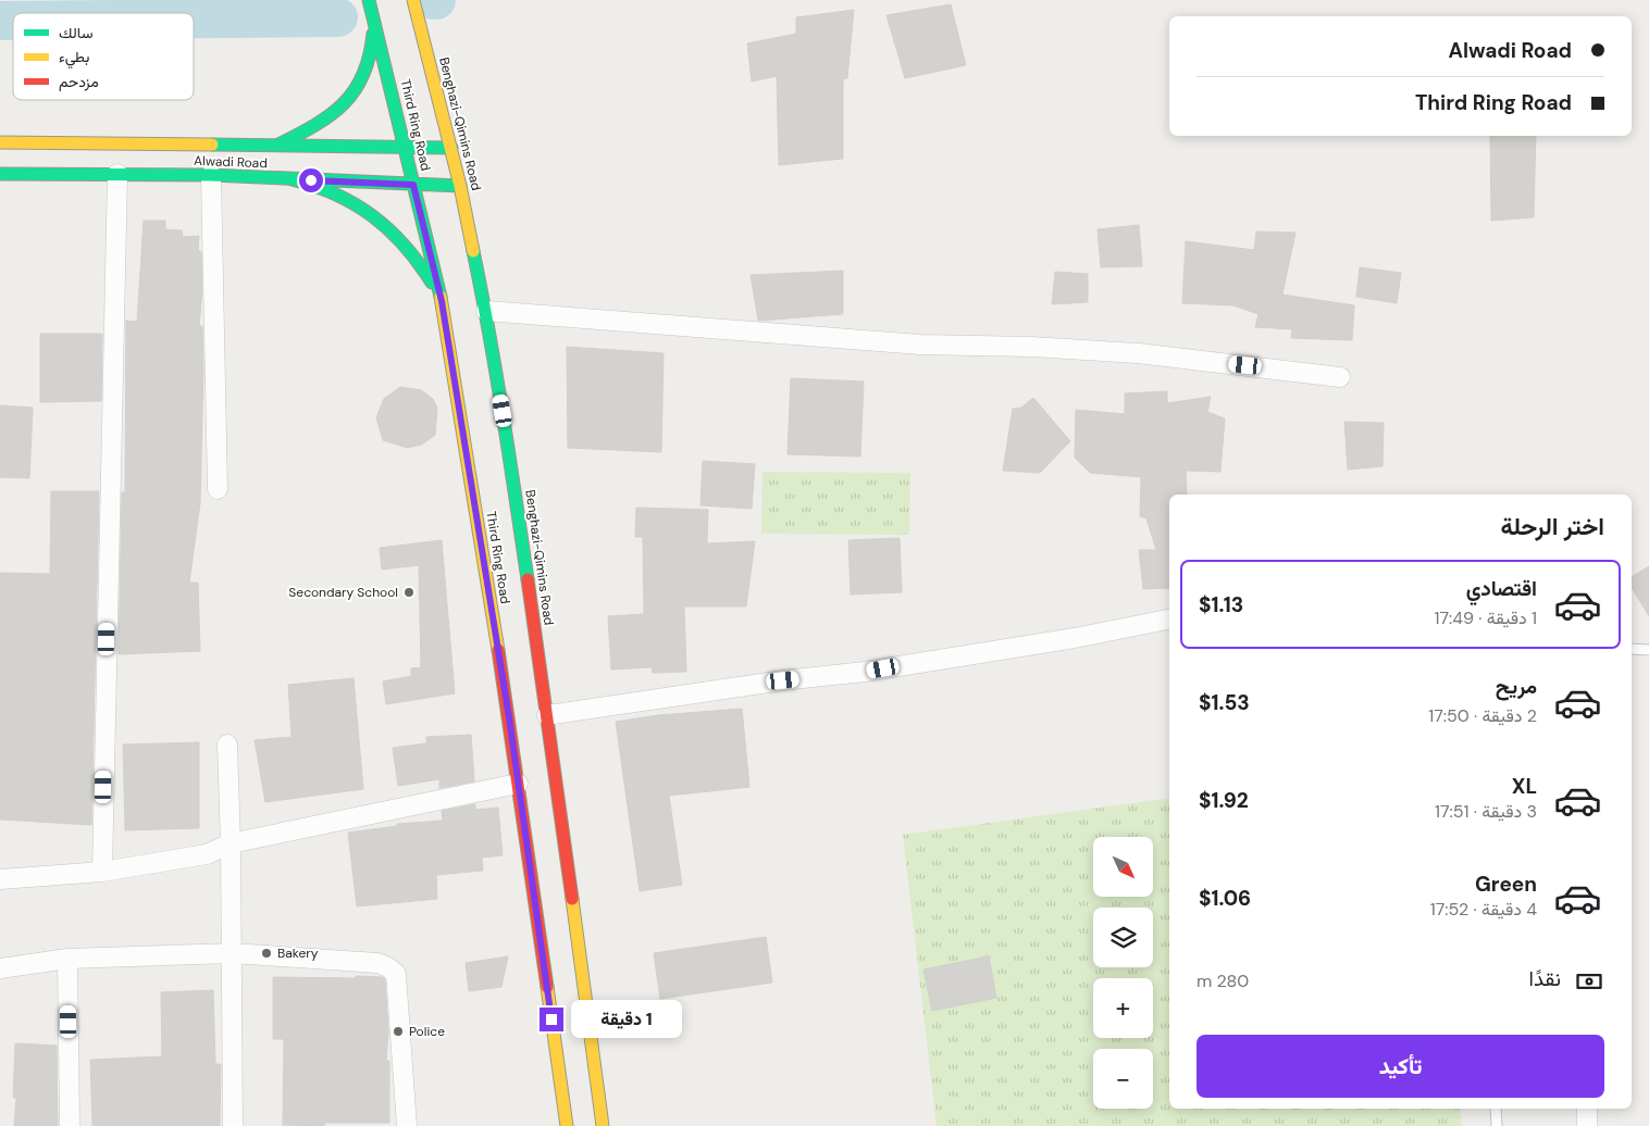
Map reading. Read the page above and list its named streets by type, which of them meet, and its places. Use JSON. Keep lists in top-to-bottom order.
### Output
{
  "streets": {
    "main road": ["Benghazi-Qimins Road", "Third Ring Road", "Alwadi Road"]
  },
  "crossings": [
    ["Benghazi-Qimins Road", "Alwadi Road"],
    ["Third Ring Road", "Alwadi Road"]
  ],
  "places": ["Secondary School", "Bakery", "Police"],
  "legend": ["سالك", "بطيء", "مزدحم"],
  "north": "bottom right",
  "page": {
    "banner": ["Alwadi Road", "Third Ring Road"],
    "heading": "اختر الرحلة",
    "list": [
      {
        "name": "اقتصادي",
        "note": "1 دقيقة · 17:49",
        "value": "$1.13"
      },
      {
        "name": "مريح",
        "note": "2 دقيقة · 17:50",
        "value": "$1.53"
      },
      {
        "name": "XL",
        "note": "3 دقيقة · 17:51",
        "value": "$1.92"
      },
      {
        "name": "Green",
        "note": "4 دقيقة · 17:52",
        "value": "$1.06"
      }
    ],
    "map_buttons": ["+", "−"],
    "pay": ["نقدًا", "280 m"],
    "bubble": "1 دقيقة",
    "buttons": "تأكيد"
  }
}
